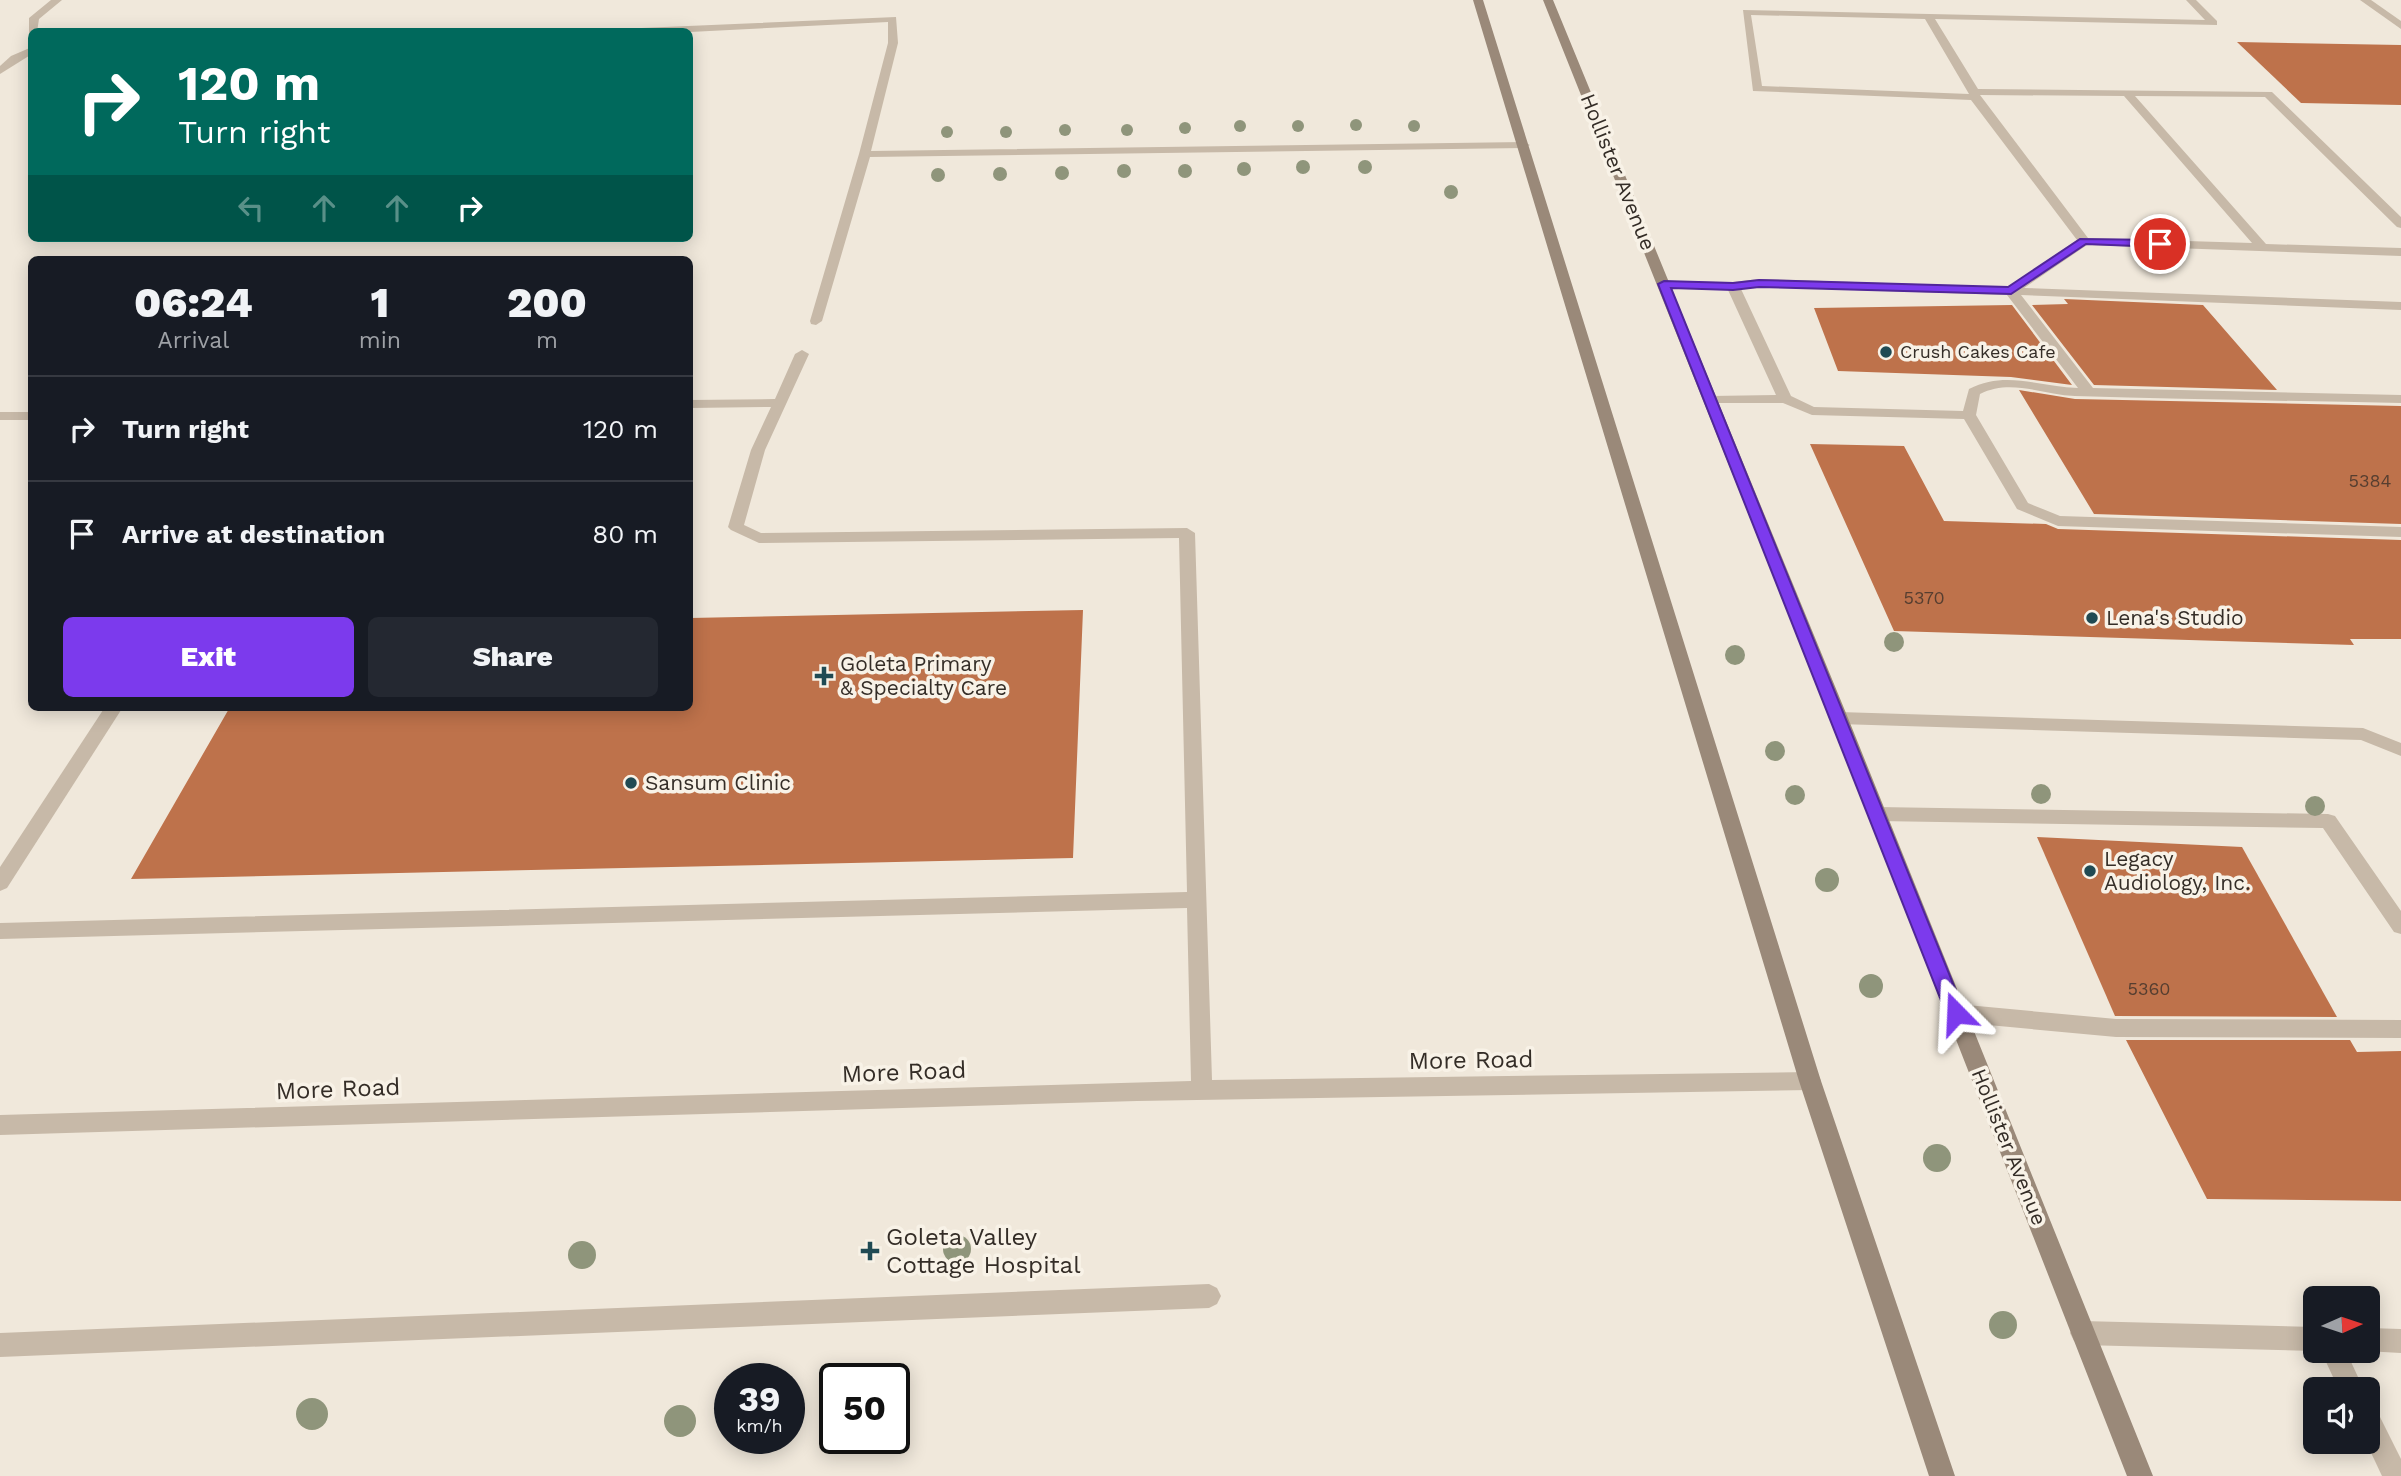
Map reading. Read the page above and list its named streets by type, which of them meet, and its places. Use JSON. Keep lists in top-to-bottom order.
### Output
{
  "streets": {
    "main road": ["Hollister Avenue"],
    "lane": ["More Road"]
  },
  "places": {
    "other": [
      "Crush Cakes Cafe",
      "Lena's Studio",
      "Sansum Clinic",
      "Legacy Audiology, Inc."
    ],
    "health": ["Goleta Primary & Specialty Care", "Goleta Valley Cottage Hospital"]
  },
  "house_numbers": ["5384", "5370", "5360"],
  "north": "right",
  "page": {
    "turn": ["120 m", "Turn right"],
    "eta": [
      "06:24",
      "Arrival",
      "1",
      "min",
      "200",
      "m"
    ],
    "list": [
      {
        "name": "Turn right",
        "value": "120 m"
      },
      {
        "name": "Arrive at destination",
        "value": "80 m"
      }
    ],
    "buttons": ["Exit", "Share"],
    "speed": "39 km/h",
    "limit": "50"
  }
}
